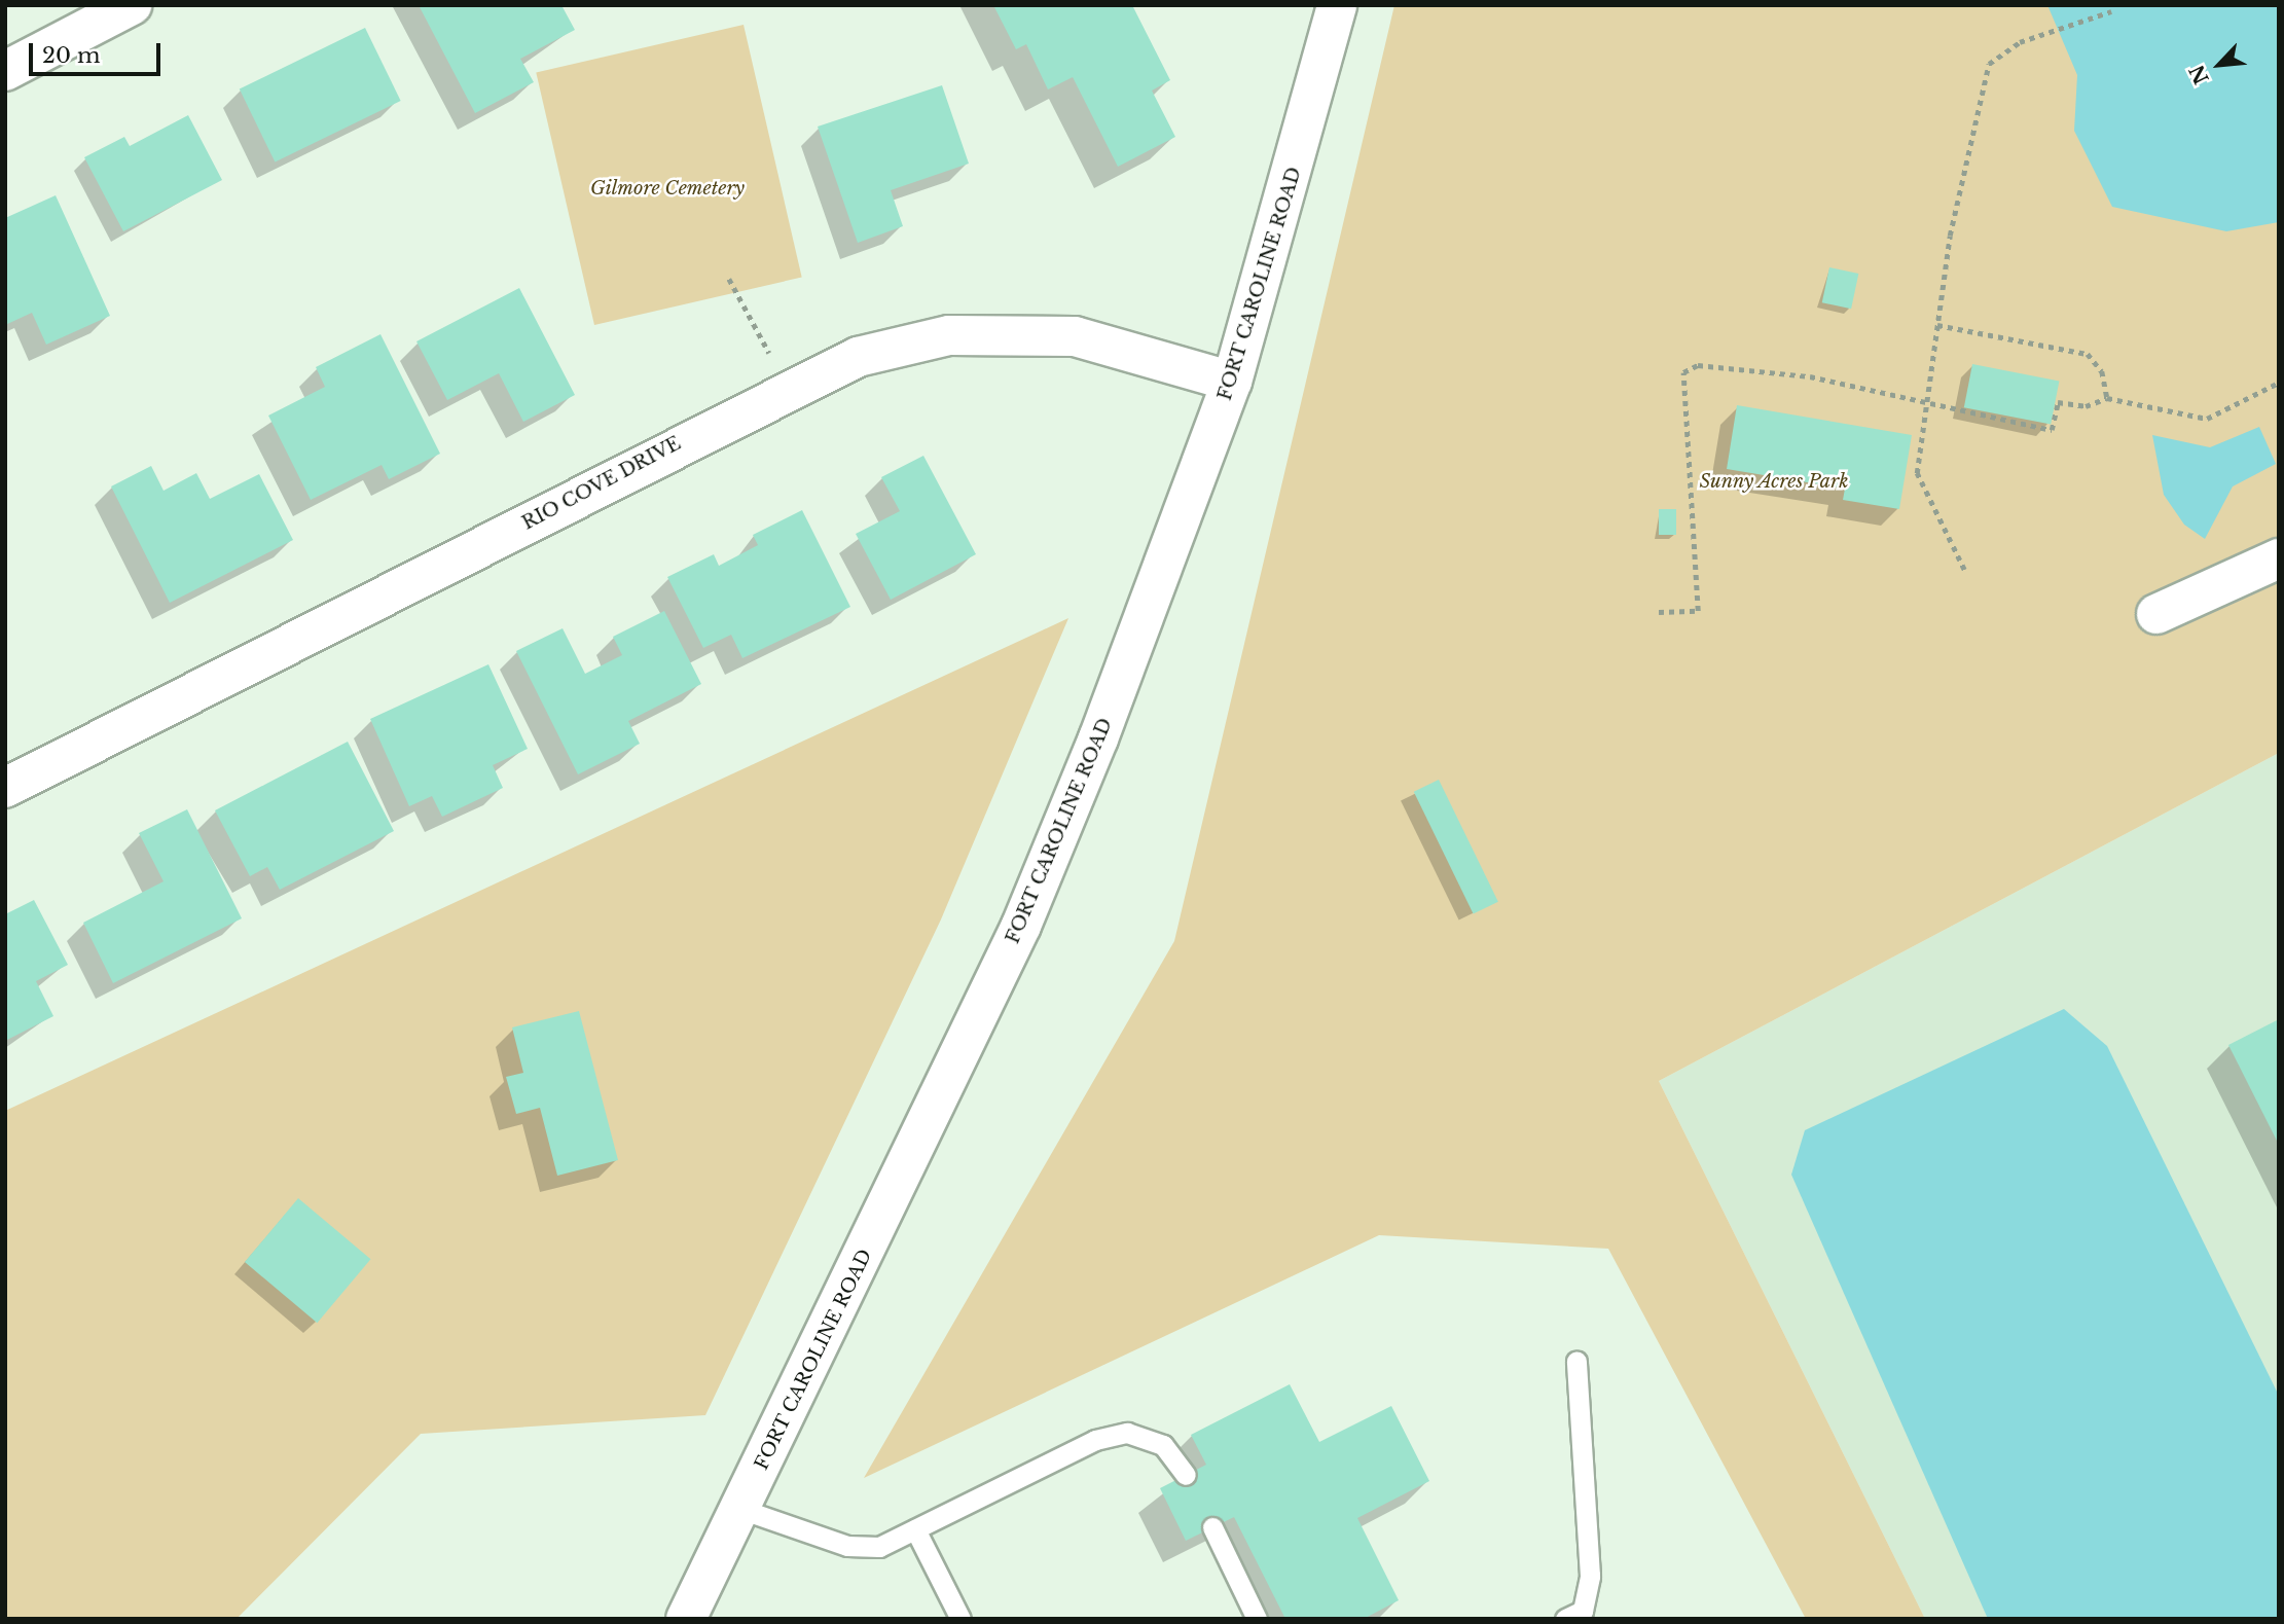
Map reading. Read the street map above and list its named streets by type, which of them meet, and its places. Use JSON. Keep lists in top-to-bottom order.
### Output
{
  "streets": {
    "street": ["FORT CAROLINE ROAD", "RIO COVE DRIVE"]
  },
  "crossings": [
    ["FORT CAROLINE ROAD", "RIO COVE DRIVE"]
  ],
  "parks": ["Gilmore Cemetery", "Sunny Acres Park"],
  "scale_bar": "20 m",
  "north": "bottom left"
}
